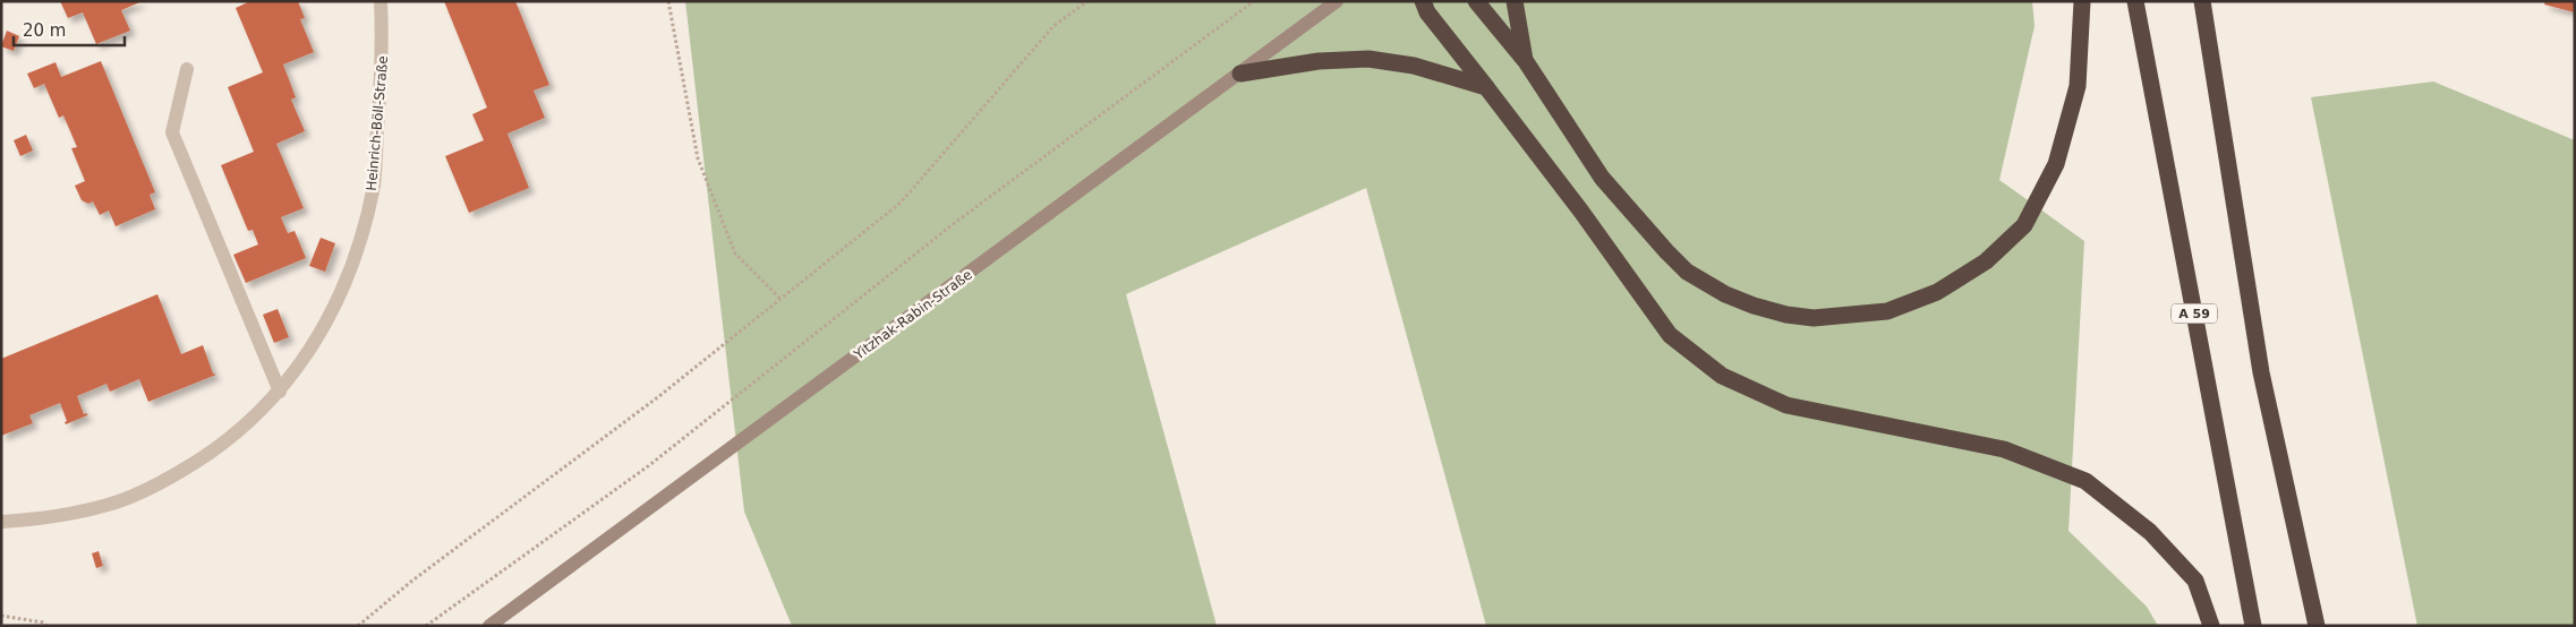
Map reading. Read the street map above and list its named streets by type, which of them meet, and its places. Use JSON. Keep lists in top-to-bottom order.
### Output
{
  "streets": {
    "highway": ["A 59"],
    "main road": ["Yitzhak-Rabin-Straße"],
    "street": ["Heinrich-Böll-Straße"]
  },
  "scale_bar": "20 m"
}
